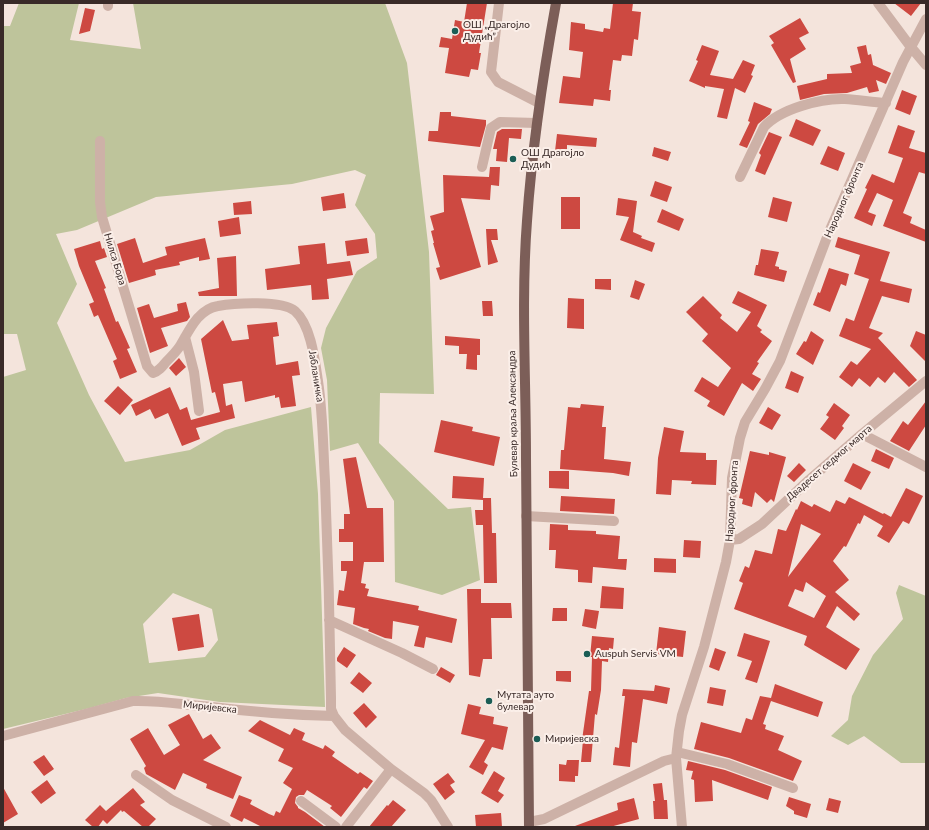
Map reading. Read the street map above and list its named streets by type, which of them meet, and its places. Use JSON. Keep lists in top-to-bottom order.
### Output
{
  "streets": {
    "main road": ["Булевар краља Александра"],
    "street": [
      "Народног фронта",
      "Нилса Бора",
      "Јабланичка",
      "Двадесет седмог марта",
      "Миријевска"
    ]
  },
  "crossings": [
    ["Народног фронта", "Двадесет седмог марта"],
    ["Нилса Бора", "Јабланичка"],
    ["Јабланичка", "Миријевска"]
  ],
  "places": [
    "ОШ „Драгојло Дудић”",
    "ОШ Драгојло Дудић",
    "Auspuh Servis VM",
    "Мутата ауто булевар",
    "Миријевска"
  ]
}
